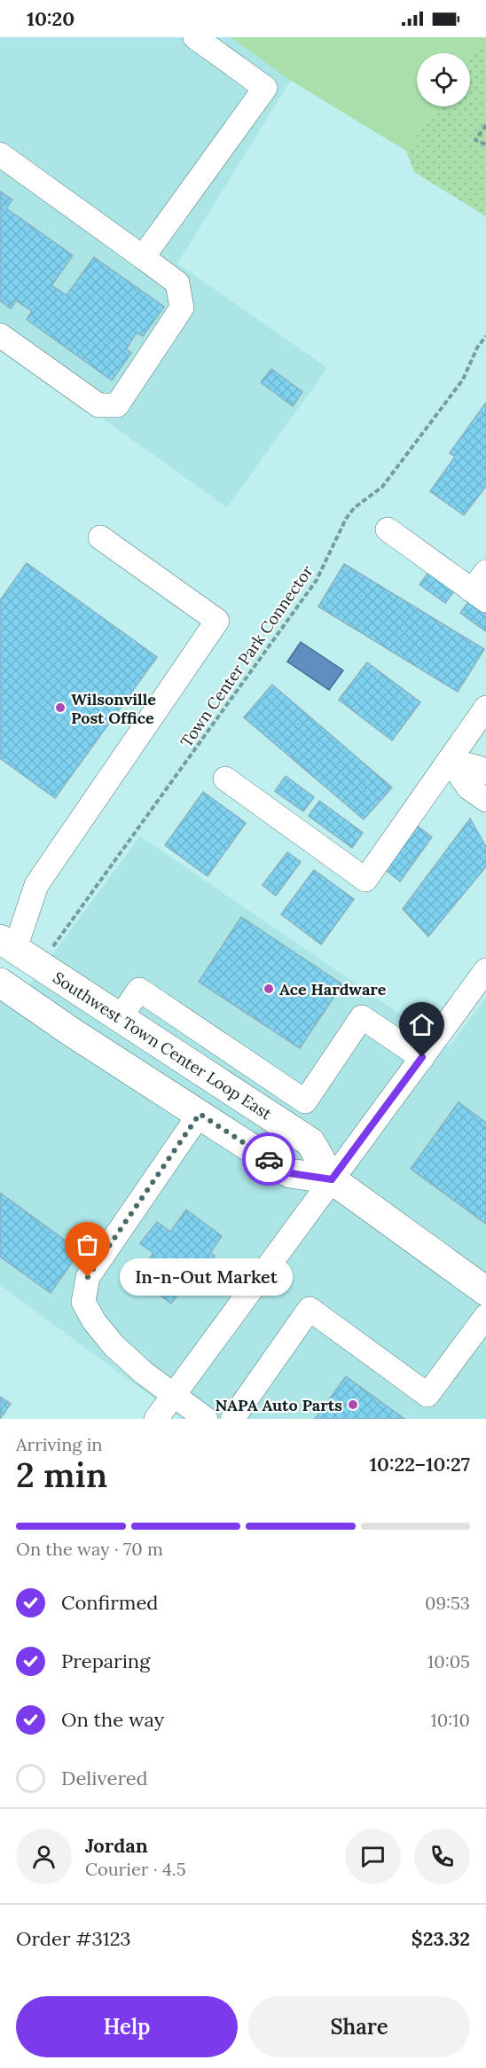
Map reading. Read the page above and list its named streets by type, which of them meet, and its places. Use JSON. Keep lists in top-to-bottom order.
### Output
{
  "streets": {
    "main road": ["Southwest Town Center Loop East"],
    "path": ["Town Center Park Connector"]
  },
  "crossings": [
    ["Town Center Park Connector", "Southwest Town Center Loop East"]
  ],
  "places": [
    "Wilsonville Post Office",
    "Ace Hardware",
    "In-n-Out Market",
    "NAPA Auto Parts"
  ],
  "page": {
    "status": "10:20",
    "bubble": "In-n-Out Market",
    "heading": ["2 min", "Arriving in", "10:22–10:27"],
    "panel": [
      "Jordan",
      "Courier · 4.5",
      "Order #3123",
      "$23.32"
    ],
    "bar": "On the way · 70 m",
    "list": [
      ["Confirmed", "09:53"],
      ["Preparing", "10:05"],
      ["On the way", "10:10"],
      "Delivered"
    ],
    "buttons": ["Help", "Share"]
  }
}
